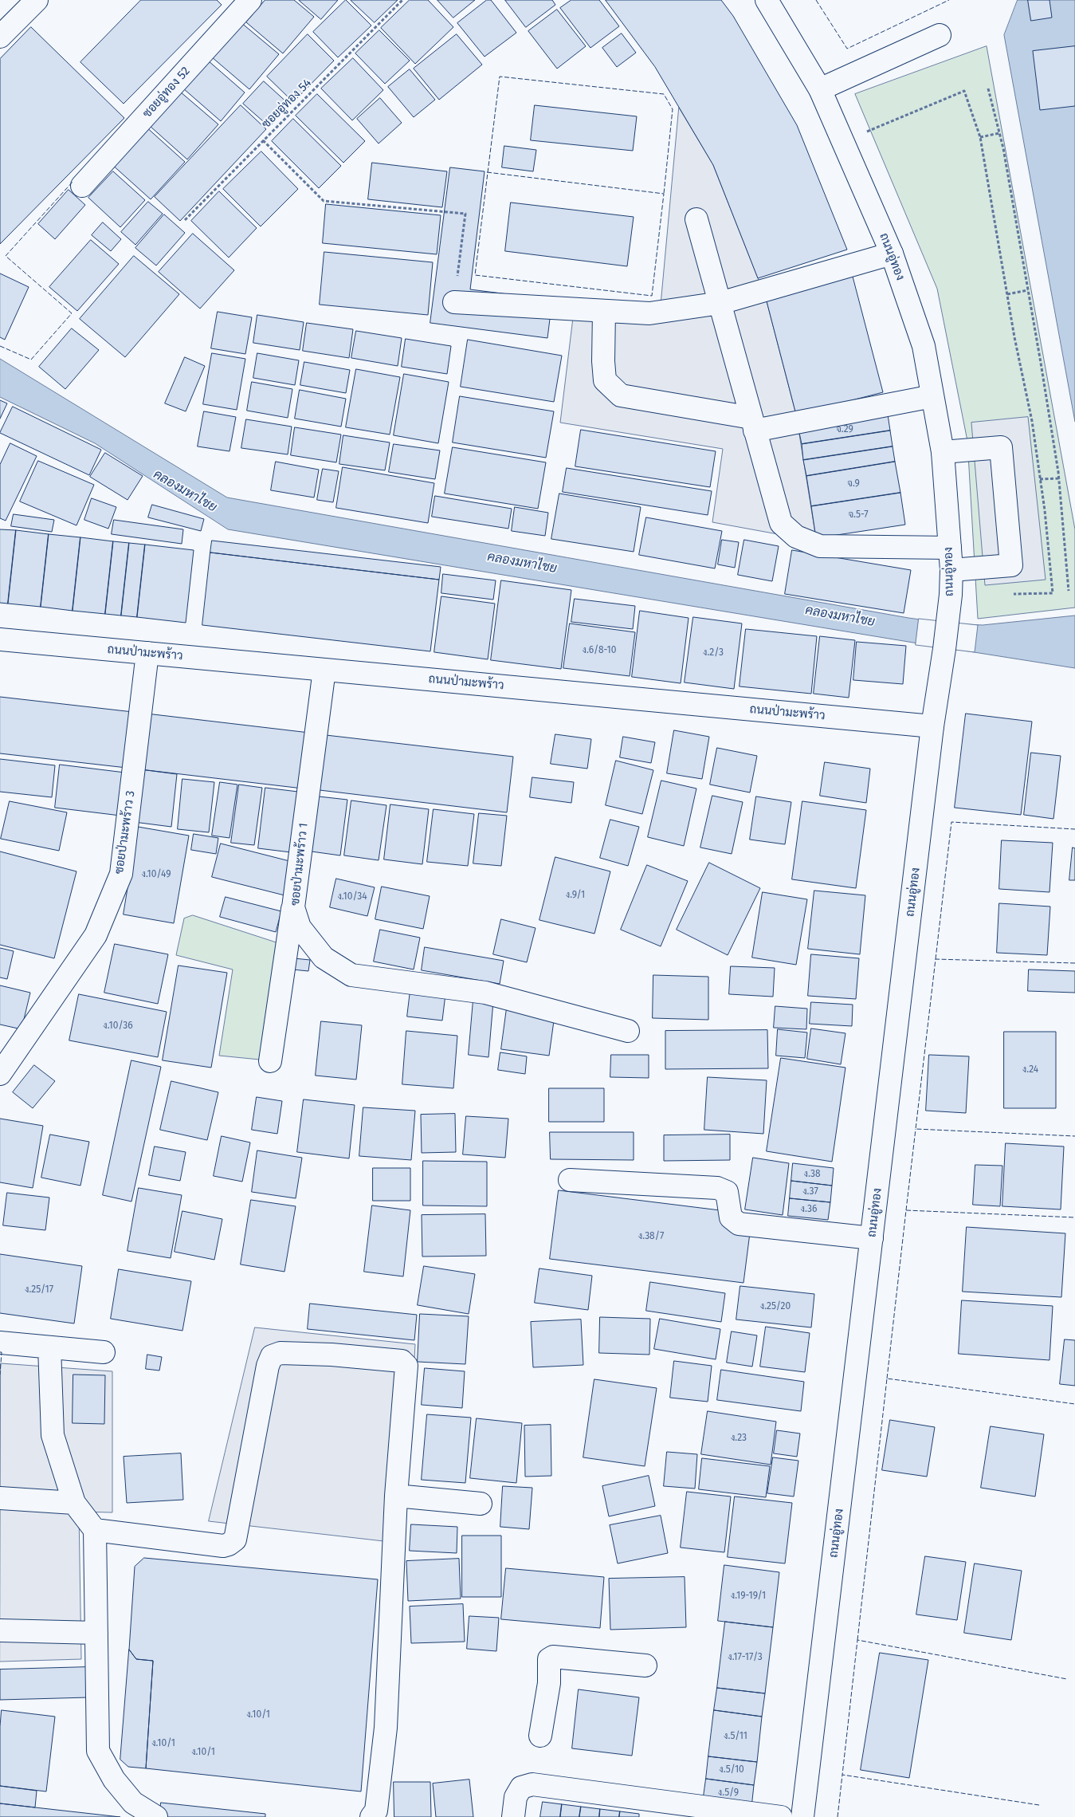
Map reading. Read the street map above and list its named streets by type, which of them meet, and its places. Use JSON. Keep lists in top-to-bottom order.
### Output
{
  "streets": {
    "street": [
      "ซอยอู่ทอง 52",
      "ถนนอู่ทอง",
      "ถนนป่ามะพร้าว",
      "ซอยป่ามะพร้าว 3",
      "ซอยป่ามะพร้าว 1"
    ],
    "path": ["ซอยอู่ทอง 54"]
  },
  "crossings": [
    ["ถนนอู่ทอง", "ถนนป่ามะพร้าว"],
    ["ถนนป่ามะพร้าว", "ซอยป่ามะพร้าว 3"],
    ["ถนนป่ามะพร้าว", "ซอยป่ามะพร้าว 1"]
  ],
  "water": ["คลองมหาไชย"],
  "house_numbers": [
    "จ.29",
    "จ.9",
    "จ.5-7",
    "ง.6/8-10",
    "ง.2/3",
    "ง.10/49",
    "ง.9/1",
    "ง.10/34",
    "ง.10/36",
    "ง.24",
    "ง.38",
    "ง.37",
    "ง.36",
    "ง.38/7",
    "ง.25/17",
    "ง.25/20",
    "ง.23",
    "ง.19-19/1",
    "ง.17-17/3",
    "ง.10/1",
    "ง.5/11",
    "ง.10/1",
    "ง.10/1",
    "ง.5/10",
    "ง.5/9"
  ]
}
